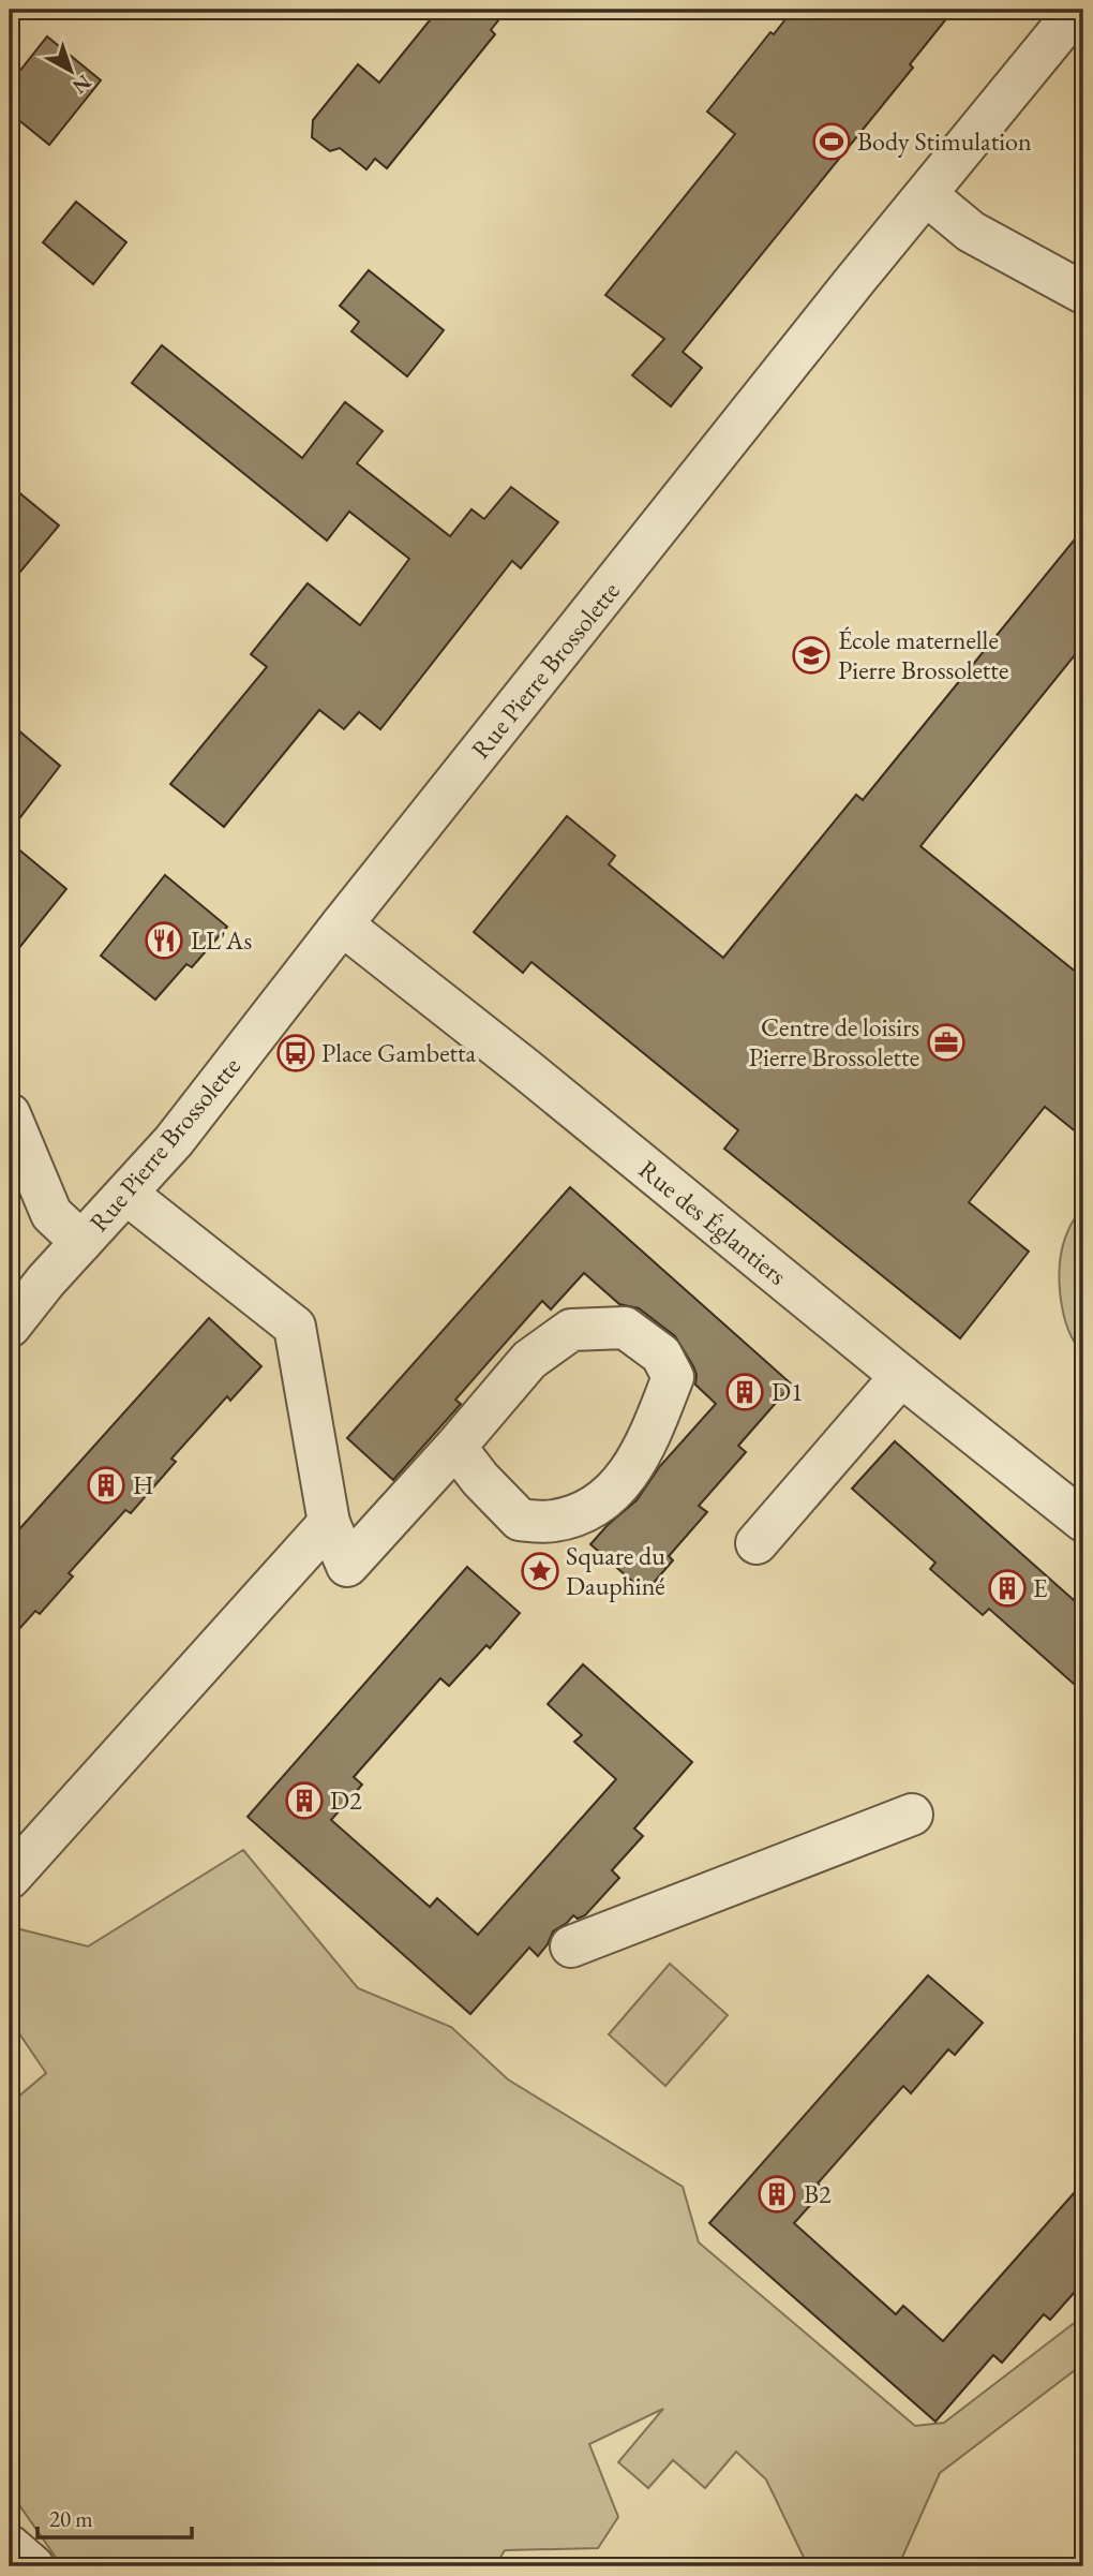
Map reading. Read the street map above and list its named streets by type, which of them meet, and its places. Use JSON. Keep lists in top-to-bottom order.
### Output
{
  "streets": {
    "street": ["Rue Pierre Brossolette", "Rue des Églantiers"]
  },
  "crossings": [
    ["Rue Pierre Brossolette", "Rue des Églantiers"]
  ],
  "places": {
    "sports": ["Body Stimulation"],
    "school or university": ["École maternelle Pierre Brossolette"],
    "restaurant": ["LL'As"],
    "office": ["Centre de loisirs Pierre Brossolette"],
    "bus stop": ["Place Gambetta"],
    "building": [
      "D1",
      "H",
      "E",
      "D2",
      "B2"
    ],
    "place": ["Square du Dauphiné"]
  },
  "scale_bar": "20 m",
  "north": "bottom right"
}
